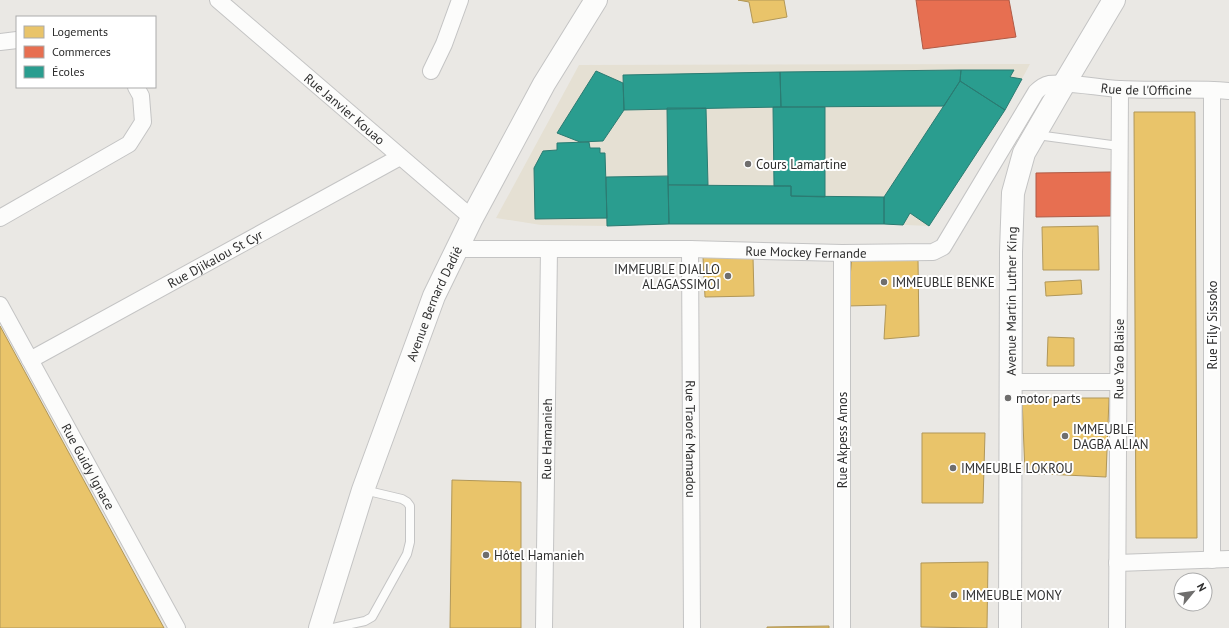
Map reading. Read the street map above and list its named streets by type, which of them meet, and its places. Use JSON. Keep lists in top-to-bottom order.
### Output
{
  "streets": {
    "street": [
      "Rue de l'Officine",
      "Rue Janvier Kouao",
      "Rue Mockey Fernande",
      "Rue Djikalou St Cyr",
      "Avenue Martin Luther King",
      "Avenue Bernard Dadié",
      "Rue Fily Sissoko",
      "Rue Yao Blaise",
      "Rue Hamanieh",
      "Rue Traoré Mamadou",
      "Rue Akpess Amos",
      "Rue Guidy Ignace"
    ]
  },
  "crossings": [
    ["Rue de l'Officine", "Rue Mockey Fernande"],
    ["Rue de l'Officine", "Avenue Martin Luther King"],
    ["Rue de l'Officine", "Rue Fily Sissoko"],
    ["Rue de l'Officine", "Rue Yao Blaise"],
    ["Rue Janvier Kouao", "Rue Djikalou St Cyr"],
    ["Rue Janvier Kouao", "Avenue Bernard Dadié"],
    ["Rue Mockey Fernande", "Avenue Martin Luther King"],
    ["Rue Mockey Fernande", "Avenue Bernard Dadié"],
    ["Rue Mockey Fernande", "Rue Hamanieh"],
    ["Rue Mockey Fernande", "Rue Traoré Mamadou"],
    ["Rue Mockey Fernande", "Rue Akpess Amos"],
    ["Rue Djikalou St Cyr", "Rue Guidy Ignace"]
  ],
  "places": [
    "Cours Lamartine",
    "IMMEUBLE DIALLO ALAGASSIMOI",
    "IMMEUBLE BENKE",
    "motor parts",
    "IMMEUBLE DAGBA ALIAN",
    "IMMEUBLE LOKROU",
    "Hôtel Hamanieh",
    "IMMEUBLE MONY"
  ],
  "legend": ["Logements", "Commerces", "Écoles"],
  "north": "top right"
}
